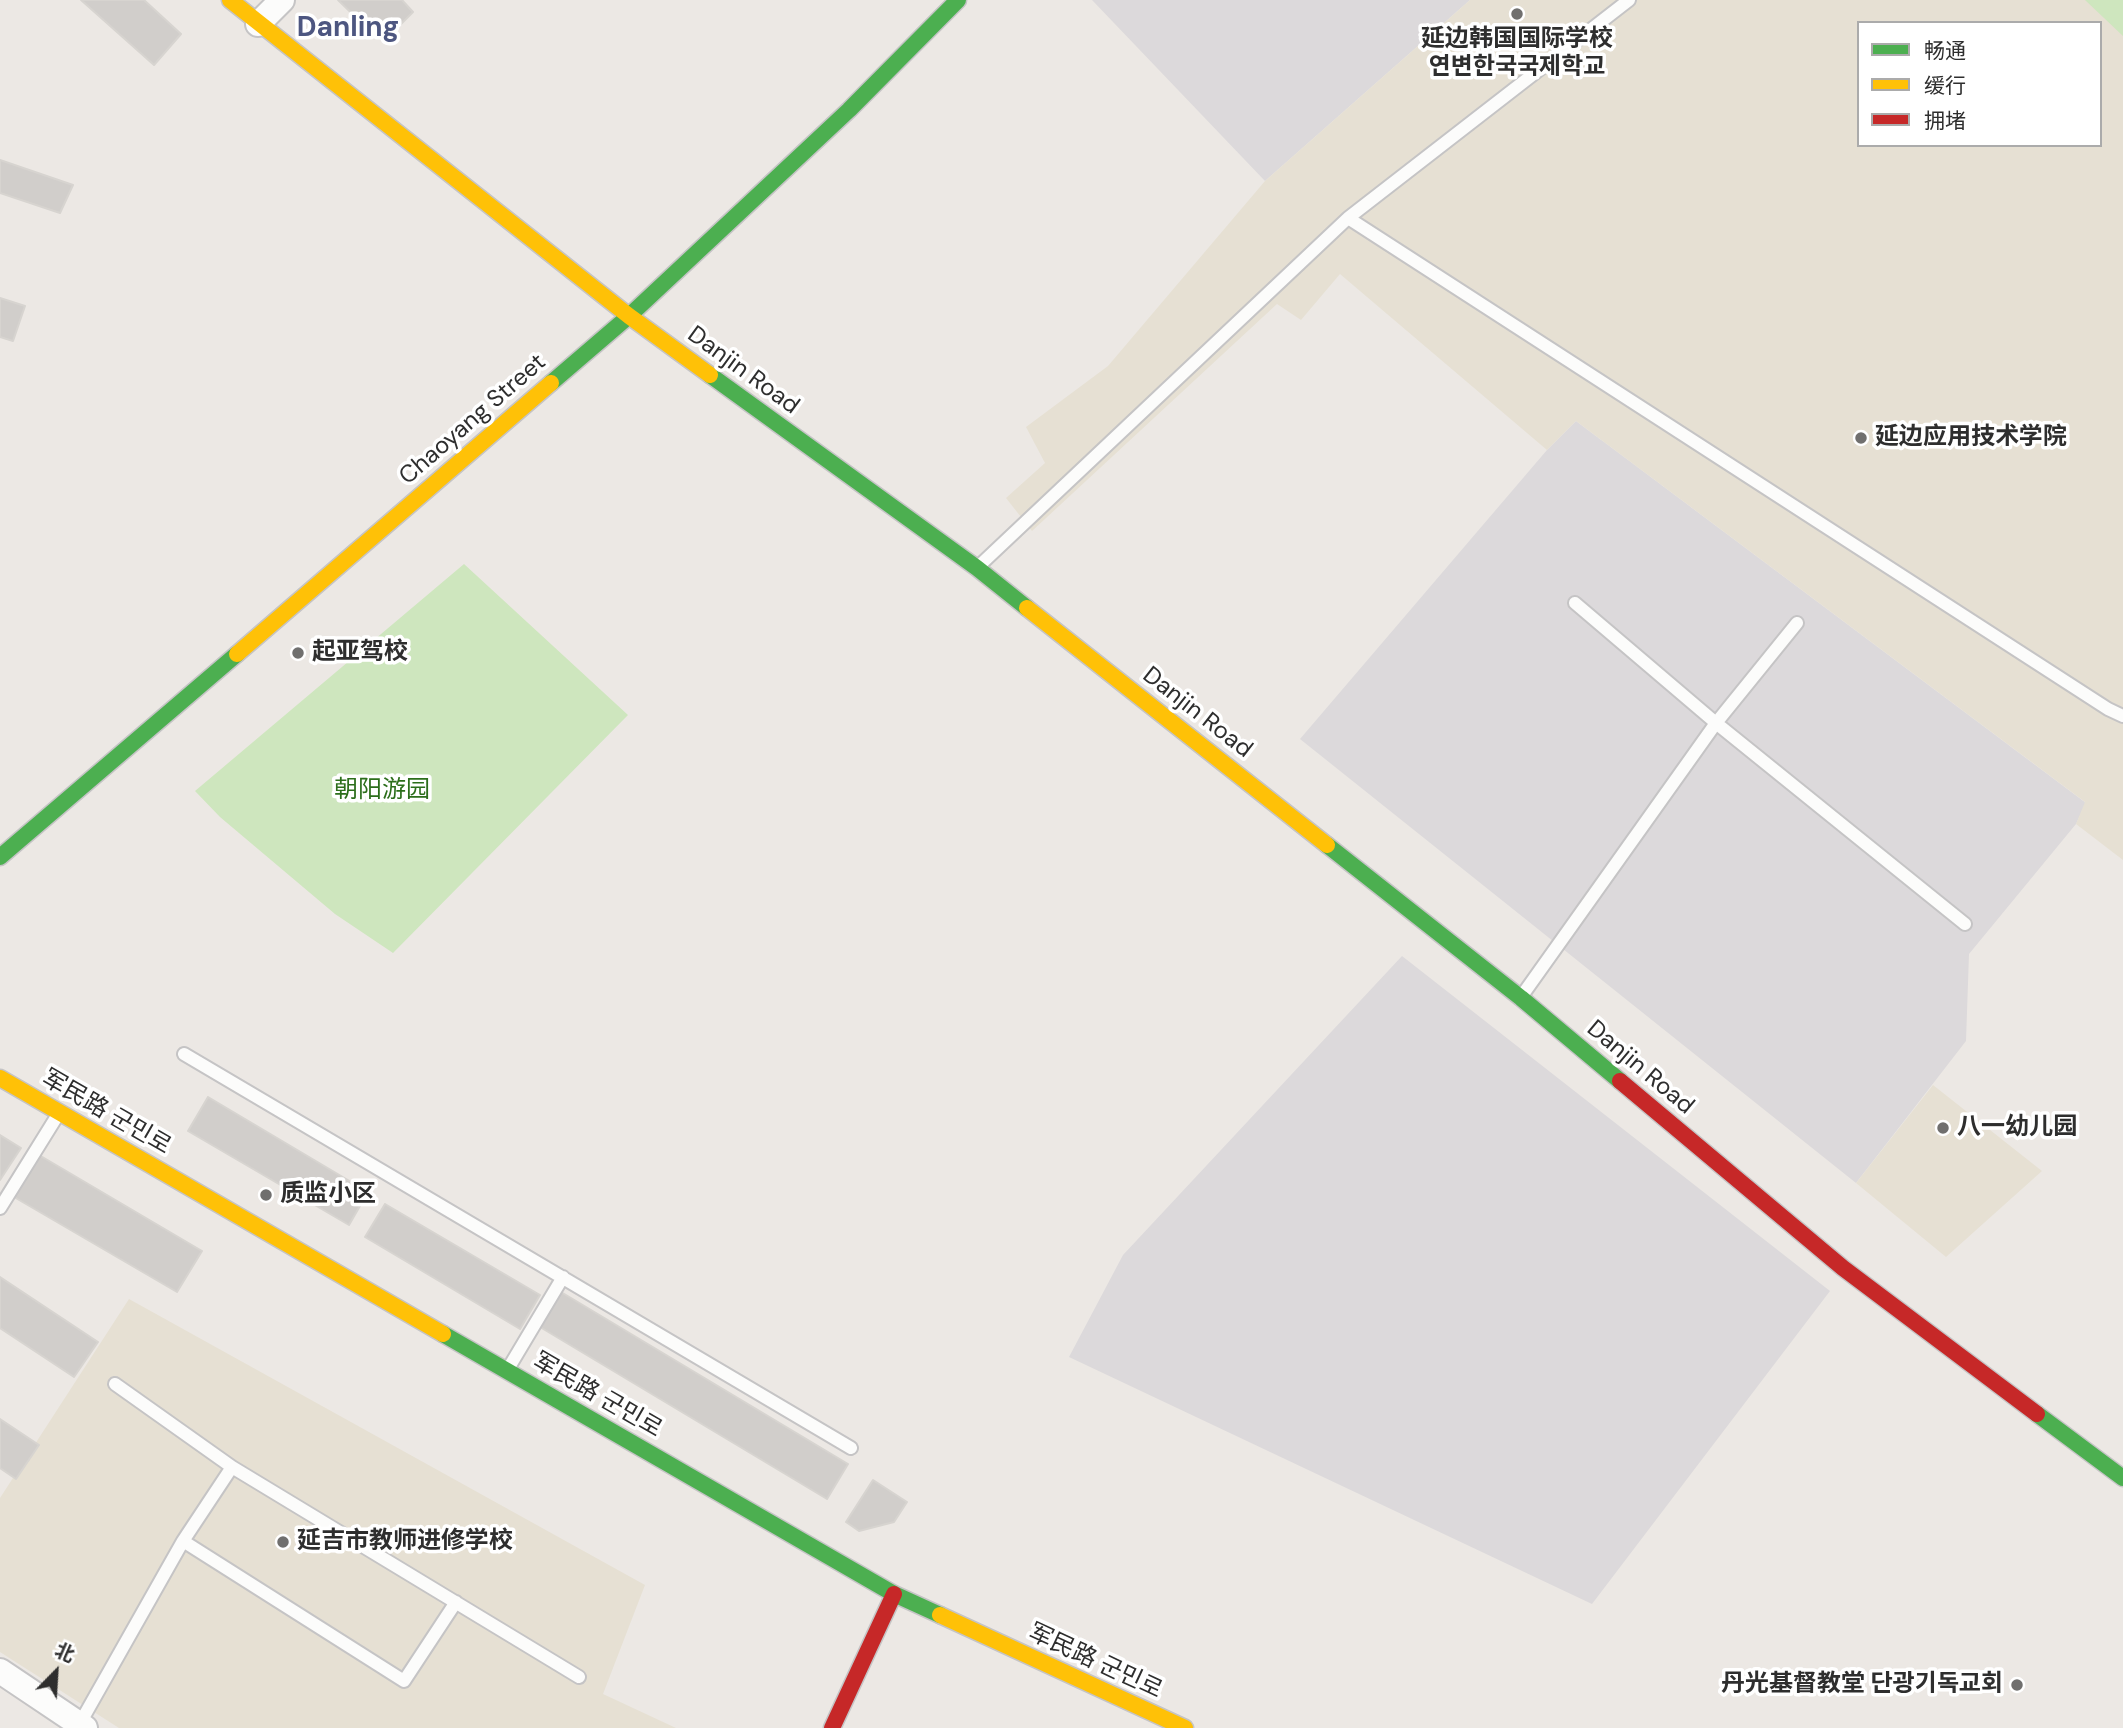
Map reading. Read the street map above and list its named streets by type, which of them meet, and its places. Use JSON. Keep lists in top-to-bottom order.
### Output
{
  "streets": {
    "street": ["Danjin Road", "Chaoyang Street", "军民路 군민로"]
  },
  "crossings": [
    ["Danjin Road", "Chaoyang Street"]
  ],
  "districts": ["Danling"],
  "parks": ["朝阳游园"],
  "places": [
    "延边韩国国际学校 연변한국국제학교",
    "延边应用技术学院",
    "起亚驾校",
    "八一幼儿园",
    "质监小区",
    "延吉市教师进修学校",
    "丹光基督教堂 단광기독교회"
  ],
  "legend": ["畅通", "缓行", "拥堵"],
  "north": "top right"
}
